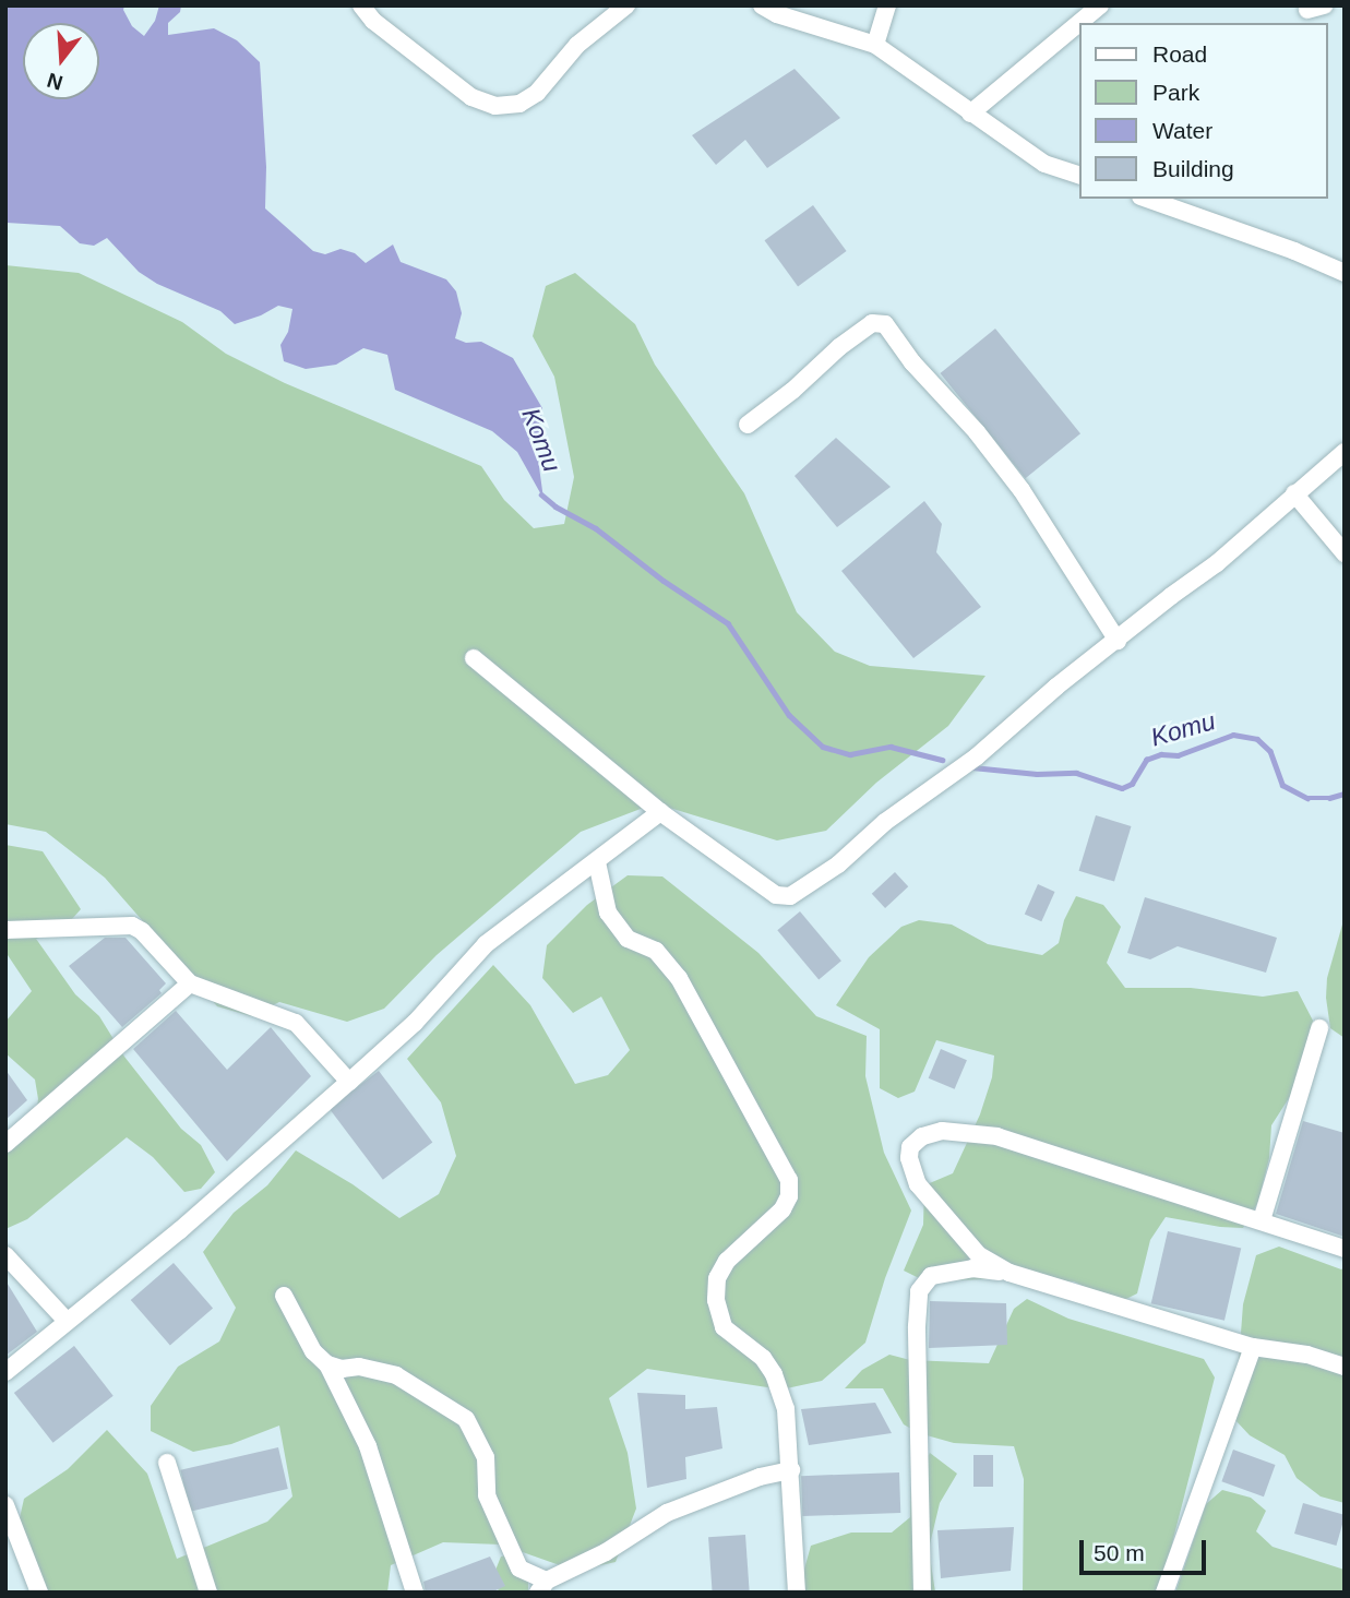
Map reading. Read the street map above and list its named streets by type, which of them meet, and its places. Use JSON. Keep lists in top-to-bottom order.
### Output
{
  "water": ["Komu"],
  "legend": [
    "Road",
    "Park",
    "Water",
    "Building"
  ],
  "scale_bar": "50 m",
  "north": "bottom"
}
